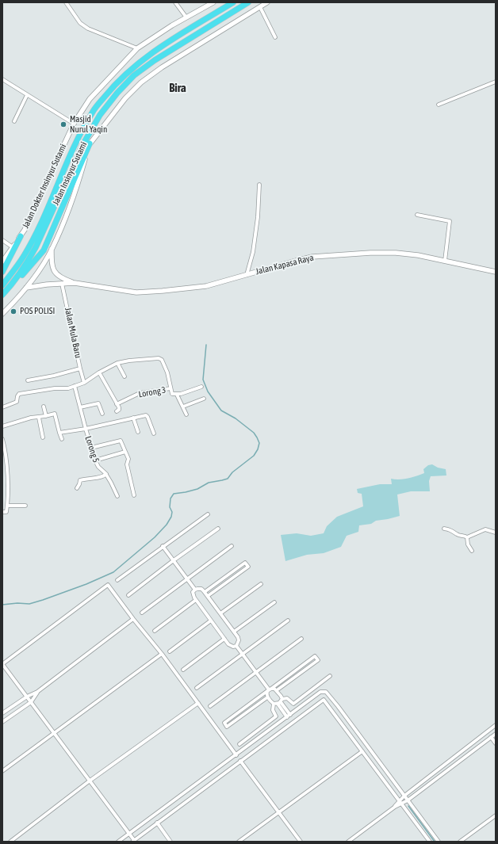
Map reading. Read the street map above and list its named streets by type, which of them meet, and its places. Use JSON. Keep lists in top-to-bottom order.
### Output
{
  "streets": {
    "highway": ["Jalan Insinyur Sutami"],
    "street": [
      "Jalan Dokter Insinyur Sutami",
      "Jalan Kapasa Raya",
      "Jalan Mula Baru",
      "Lorong 3",
      "Lorong 5"
    ]
  },
  "crossings": [
    ["Jalan Kapasa Raya", "Jalan Mula Baru"]
  ],
  "districts": ["Bira"],
  "places": ["Masjid Nurul Yaqin", "POS POLISI"]
}
